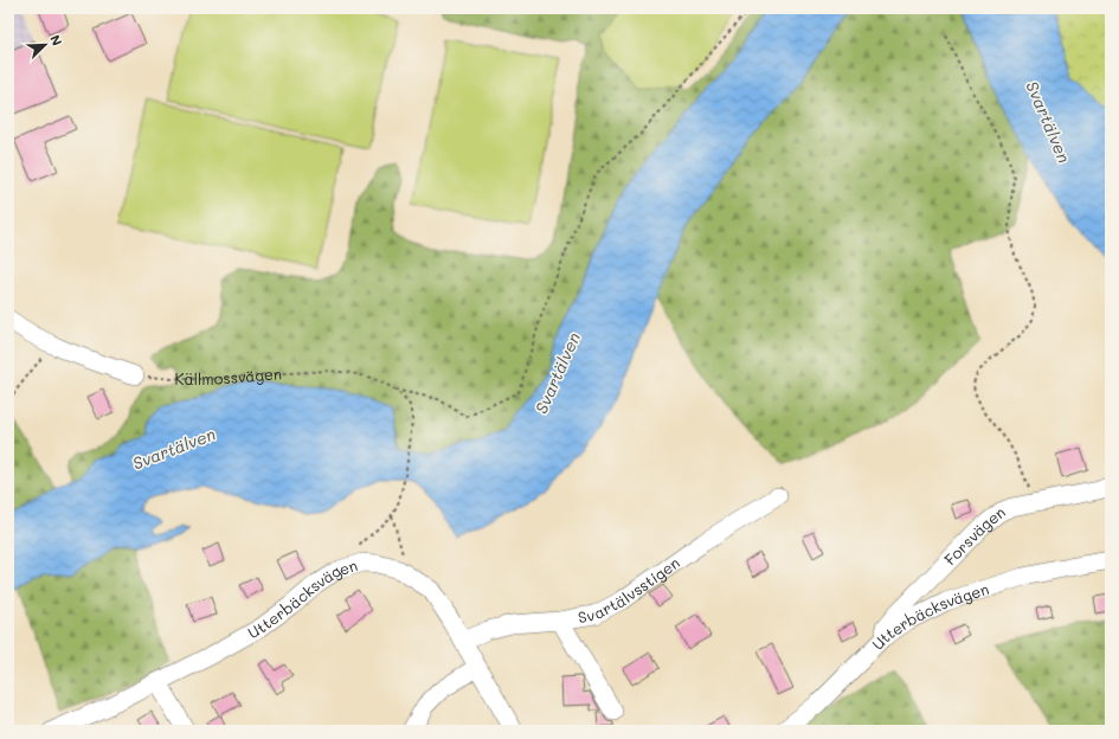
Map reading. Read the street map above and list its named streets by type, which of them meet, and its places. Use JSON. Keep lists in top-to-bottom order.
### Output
{
  "streets": {
    "street": ["Forsvägen", "Svartälvsstigen", "Utterbäcksvägen"],
    "path": ["Källmossvägen"]
  },
  "crossings": [
    ["Forsvägen", "Utterbäcksvägen"],
    ["Svartälvsstigen", "Utterbäcksvägen"]
  ],
  "water": ["Svartälven"],
  "north": "top right"
}
